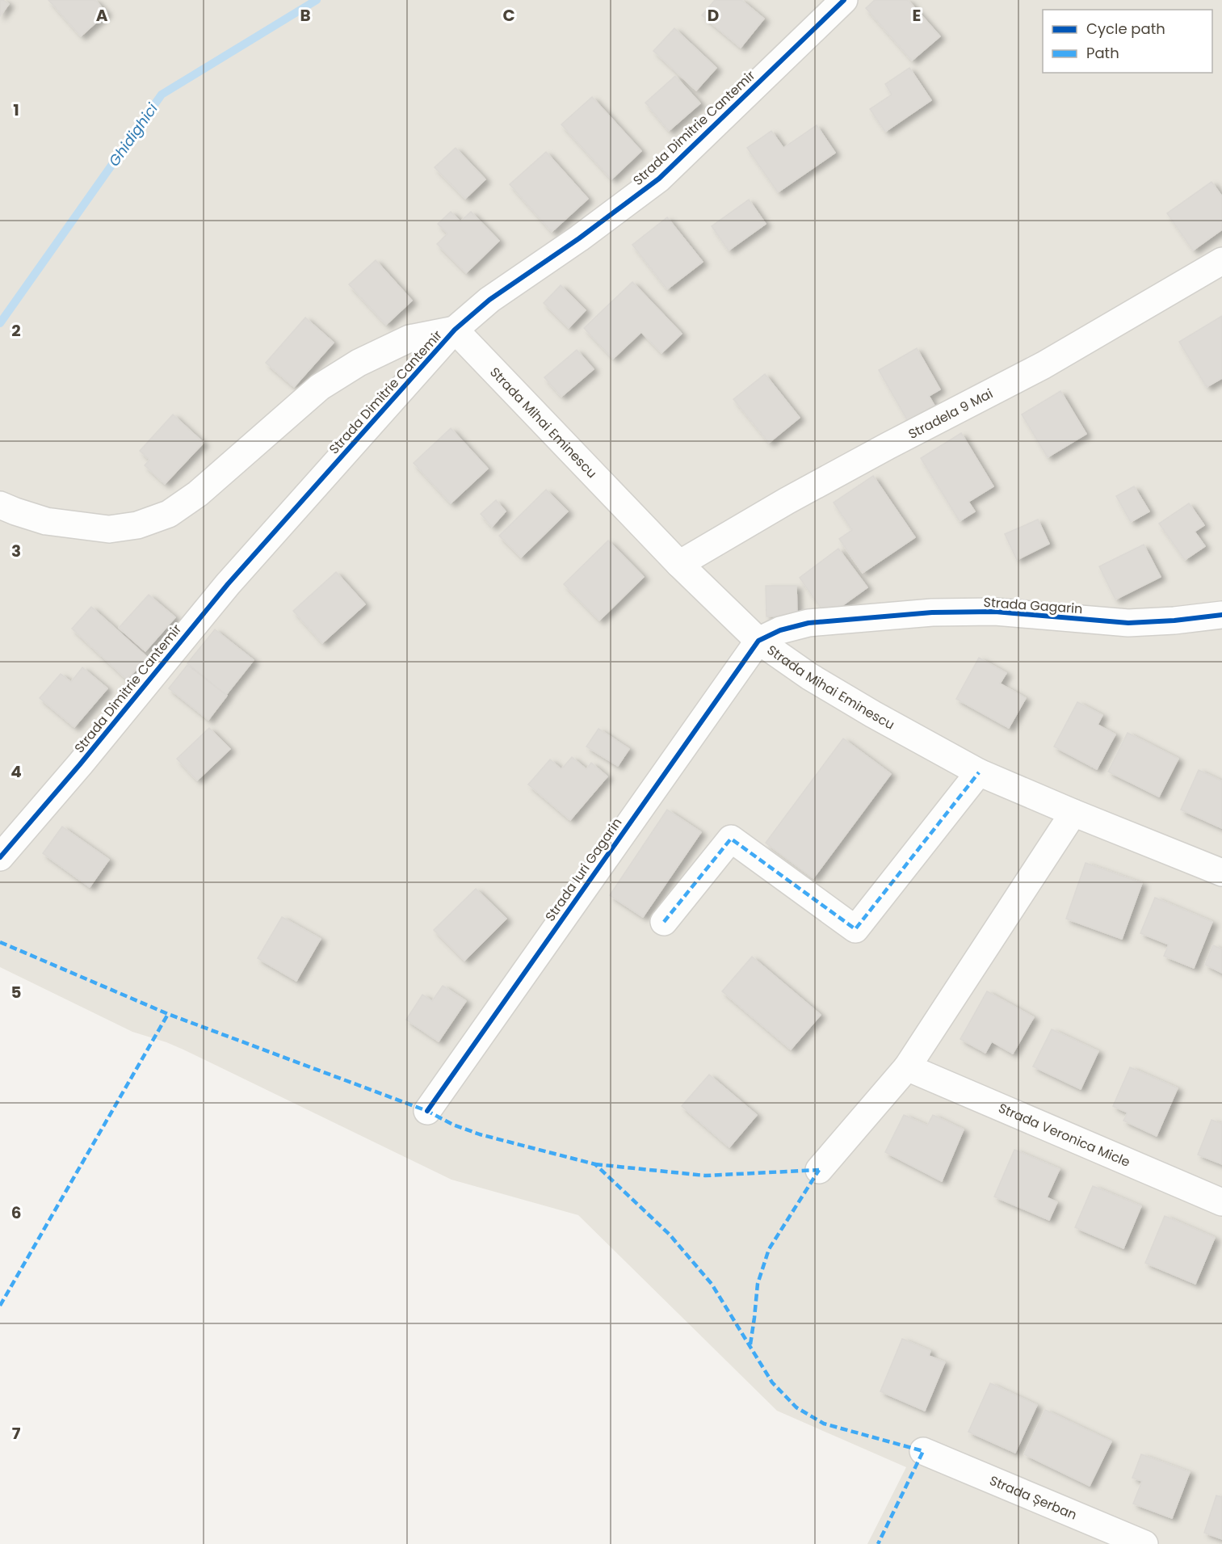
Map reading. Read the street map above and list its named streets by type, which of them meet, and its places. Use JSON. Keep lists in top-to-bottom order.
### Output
{
  "streets": {
    "street": [
      "Strada Dimitrie Cantemir",
      "Stradela 9 Mai",
      "Strada Mihai Eminescu",
      "Strada Gagarin",
      "Strada Iuri Gagarin",
      "Strada Veronica Micle",
      "Strada Șerban"
    ]
  },
  "crossings": [
    ["Strada Dimitrie Cantemir", "Strada Mihai Eminescu"],
    ["Stradela 9 Mai", "Strada Mihai Eminescu"],
    ["Strada Mihai Eminescu", "Strada Gagarin"],
    ["Strada Mihai Eminescu", "Strada Iuri Gagarin"],
    ["Strada Gagarin", "Strada Iuri Gagarin"]
  ],
  "water": ["Ghidighici"],
  "legend": ["Cycle path", "Path"],
  "grid": {
    "columns": [
      "A",
      "B",
      "C",
      "D",
      "E"
    ],
    "rows": [
      "1",
      "2",
      "3",
      "4",
      "5",
      "6",
      "7"
    ]
  }
}
